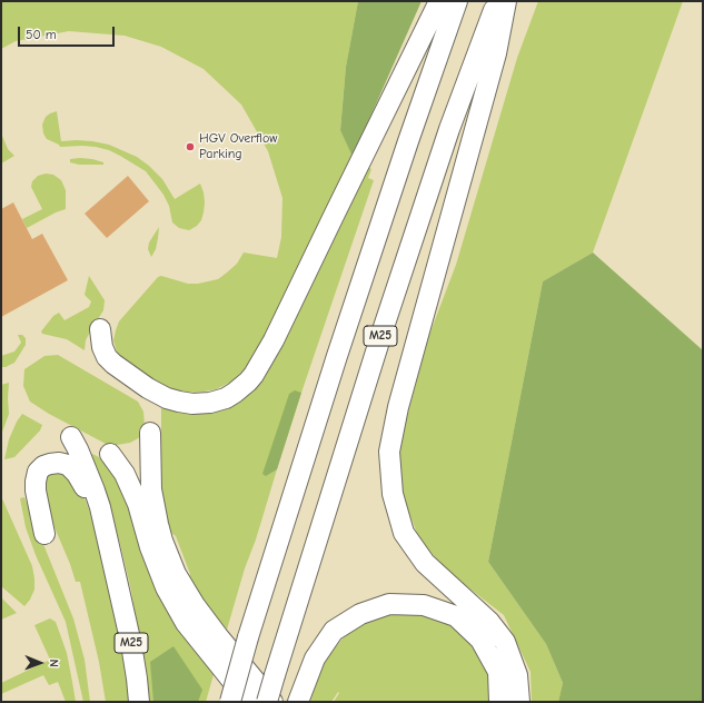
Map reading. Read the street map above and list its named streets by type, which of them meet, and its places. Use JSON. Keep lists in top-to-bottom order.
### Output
{
  "streets": {
    "highway": ["M25"]
  },
  "places": ["HGV Overflow Parking"],
  "scale_bar": "50 m",
  "north": "right"
}
